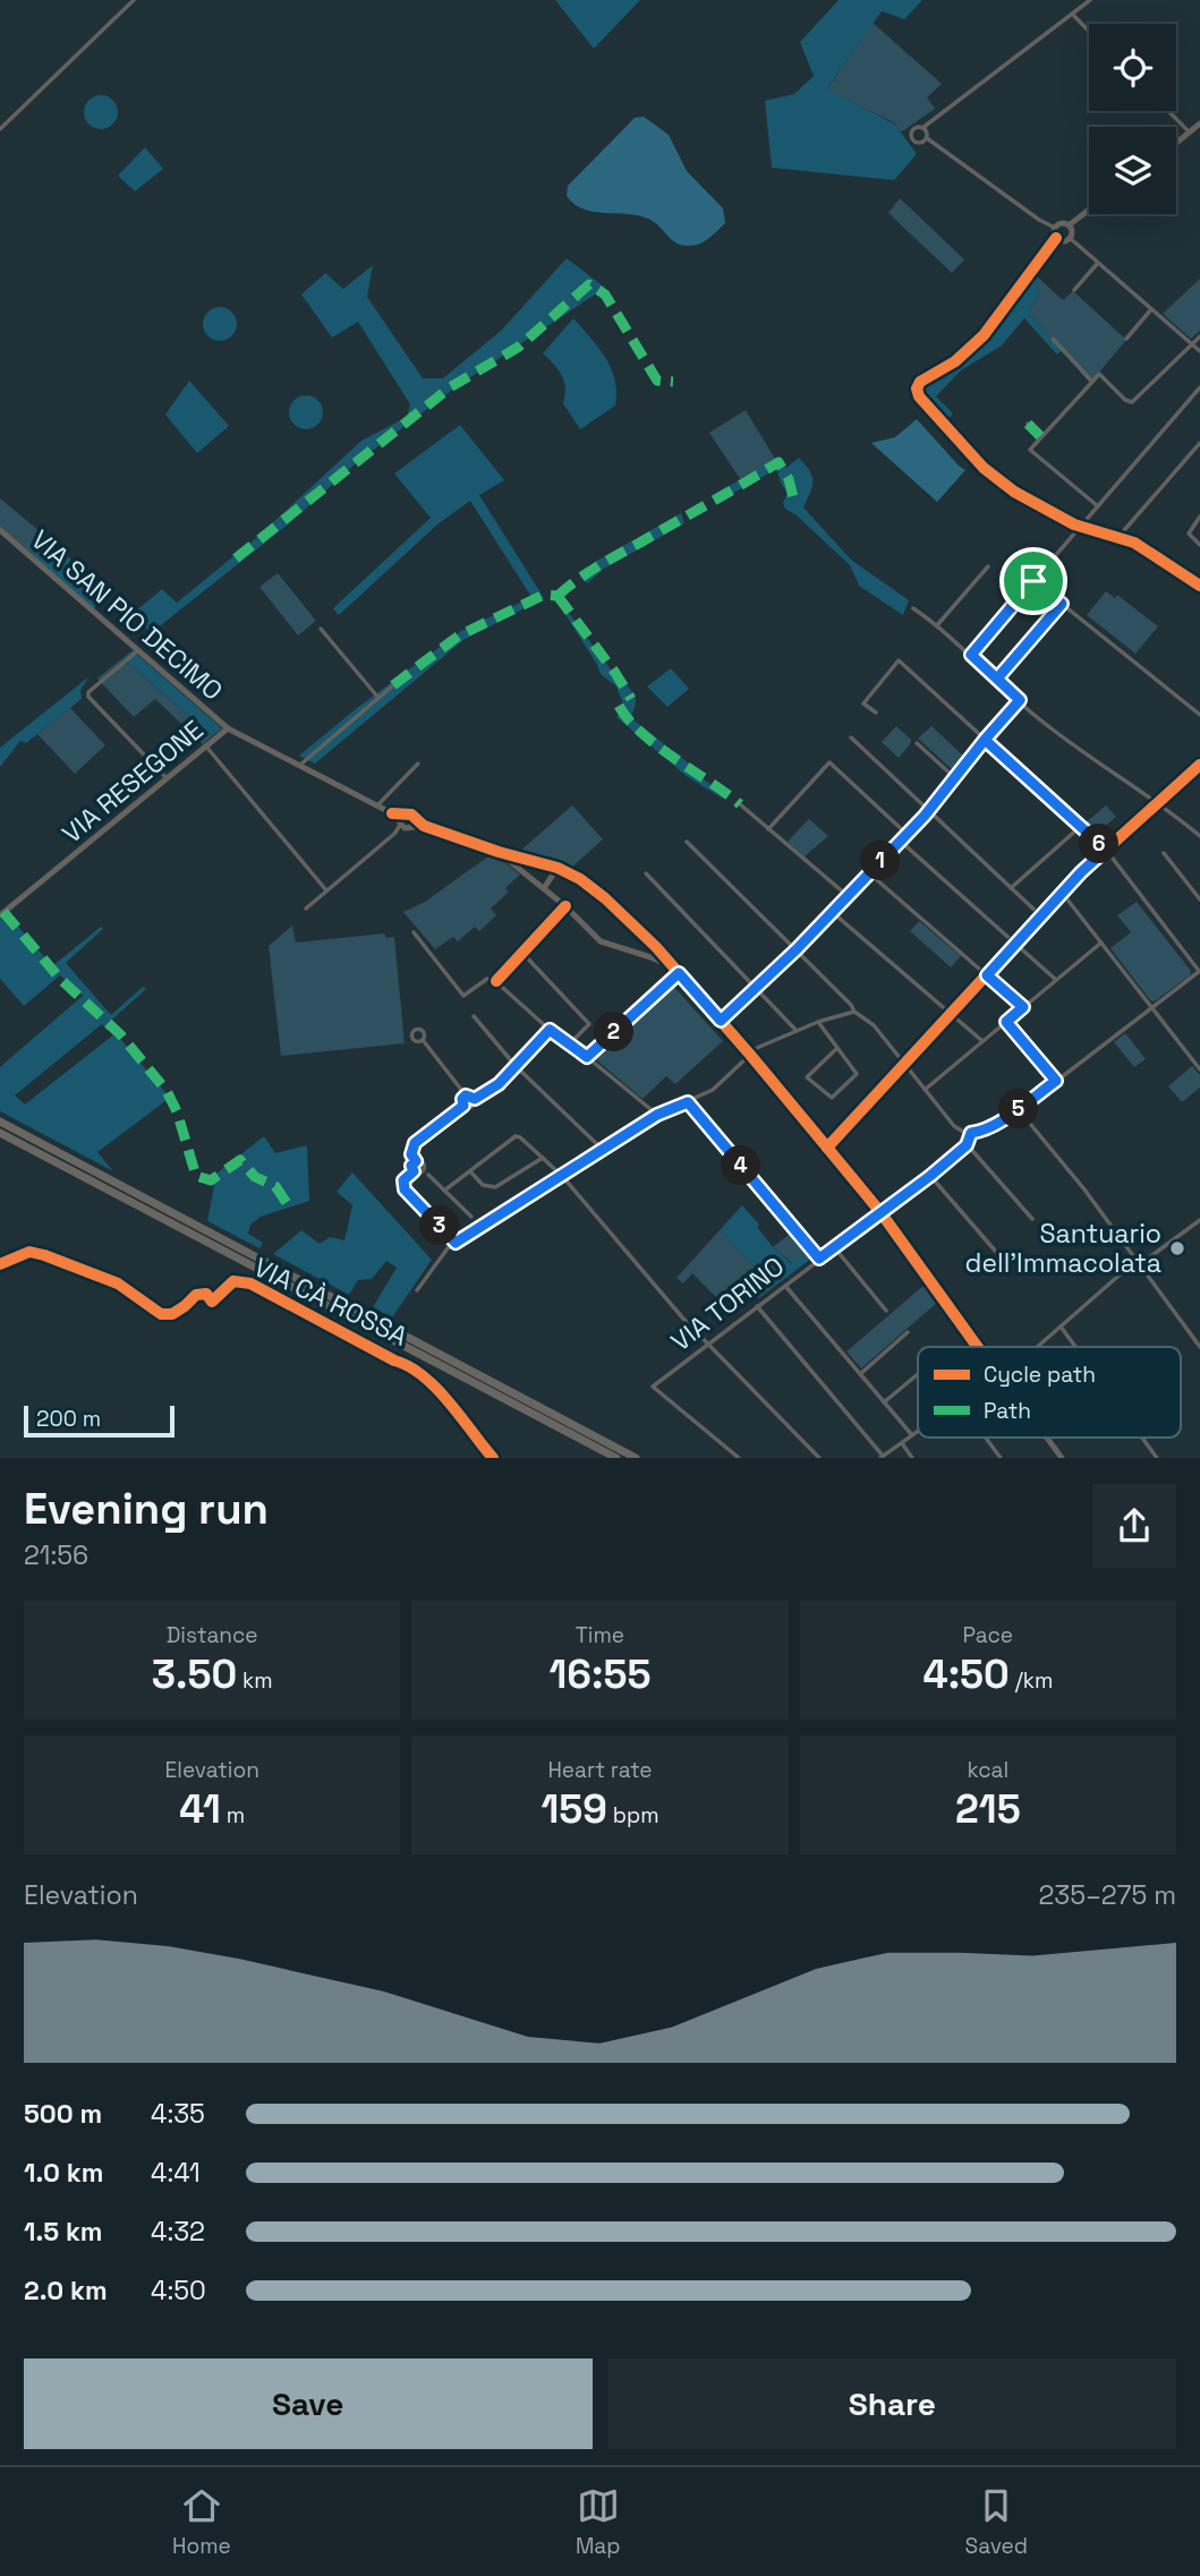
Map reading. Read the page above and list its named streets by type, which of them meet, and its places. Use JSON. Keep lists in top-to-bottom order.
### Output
{
  "streets": {
    "street": [
      "VIA SAN PIO DECIMO",
      "VIA RESEGONE",
      "VIA CÀ ROSSA",
      "VIA TORINO"
    ]
  },
  "crossings": [
    ["VIA SAN PIO DECIMO", "VIA RESEGONE"]
  ],
  "places": ["Santuario dell'Immacolata"],
  "legend": ["Cycle path", "Path"],
  "scale_bar": "200 m",
  "page": {
    "pins": [
      "6",
      "1",
      "2",
      "5",
      "4",
      "3"
    ],
    "scale": "200 m",
    "heading": ["Evening run", "21:56"],
    "stats": [
      ["Distance", "3.50 km"],
      ["Time", "16:55"],
      ["Pace", "4:50 /km"],
      ["Elevation", "41 m"],
      ["Heart rate", "159 bpm"],
      ["kcal", "215"]
    ],
    "chart": ["Elevation", "235–275 m"],
    "list": [
      {
        "name": "500 m",
        "note": "4:35"
      },
      {
        "name": "1.0 km",
        "note": "4:41"
      },
      {
        "name": "1.5 km",
        "note": "4:32"
      },
      {
        "name": "2.0 km",
        "note": "4:50"
      }
    ],
    "buttons": ["Save", "Share"],
    "tabs": ["Home", "Map", "Saved"]
  }
}
